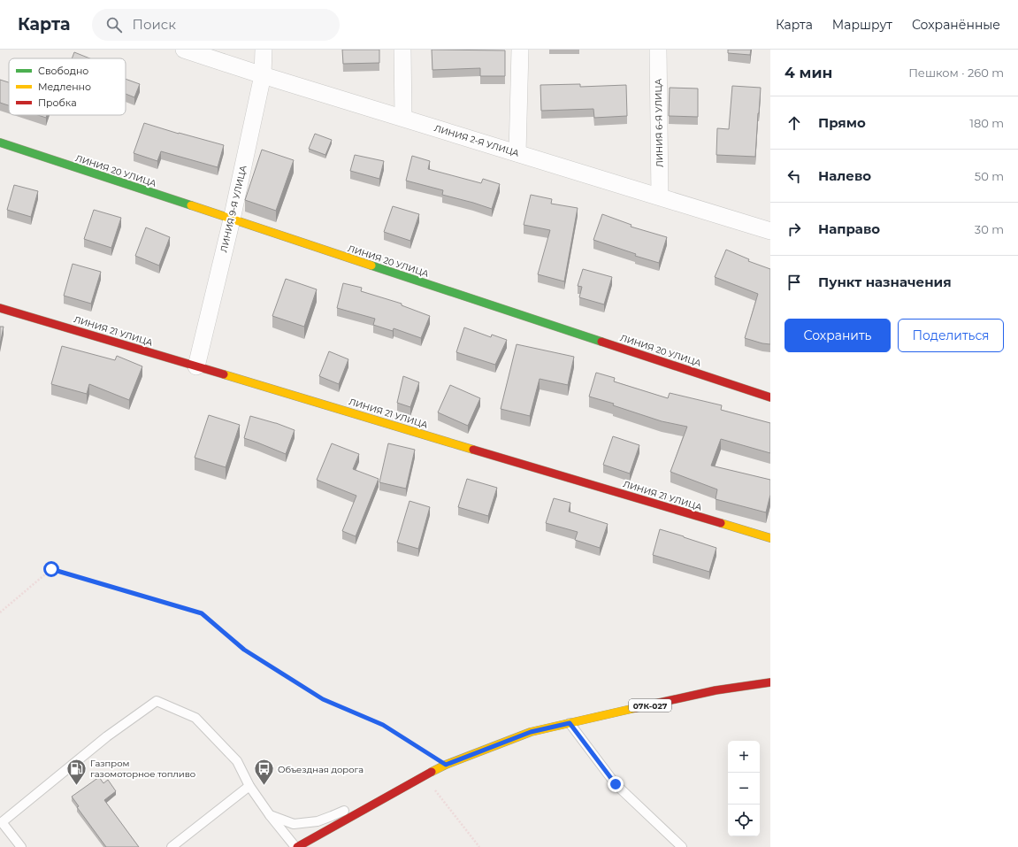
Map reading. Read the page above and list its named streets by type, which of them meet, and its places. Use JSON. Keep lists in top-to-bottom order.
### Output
{
  "streets": {
    "street": [
      "ЛИНИЯ 6-Я УЛИЦА",
      "ЛИНИЯ 2-Я УЛИЦА",
      "ЛИНИЯ 20 УЛИЦА",
      "ЛИНИЯ 9-Я УЛИЦА",
      "ЛИНИЯ 21 УЛИЦА",
      "07К-027"
    ]
  },
  "crossings": [
    ["ЛИНИЯ 6-Я УЛИЦА", "ЛИНИЯ 2-Я УЛИЦА"],
    ["ЛИНИЯ 2-Я УЛИЦА", "ЛИНИЯ 9-Я УЛИЦА"],
    ["ЛИНИЯ 20 УЛИЦА", "ЛИНИЯ 9-Я УЛИЦА"],
    ["ЛИНИЯ 9-Я УЛИЦА", "ЛИНИЯ 21 УЛИЦА"]
  ],
  "places": {
    "fuel station": ["Газпром газомоторное топливо"],
    "bus stop": ["Объездная дорога"]
  },
  "legend": ["Свободно", "Медленно", "Пробка"],
  "page": {
    "header": "Карта",
    "search": "Поиск",
    "nav": ["Карта", "Маршрут", "Сохранённые"],
    "heading": ["4 мин", "Пешком · 260 m"],
    "list": [
      ["Прямо", "180 m"],
      ["Налево", "50 m"],
      ["Направо", "30 m"],
      "Пункт назначения"
    ],
    "buttons": ["Сохранить", "Поделиться"],
    "map_buttons": ["+", "−"]
  }
}
